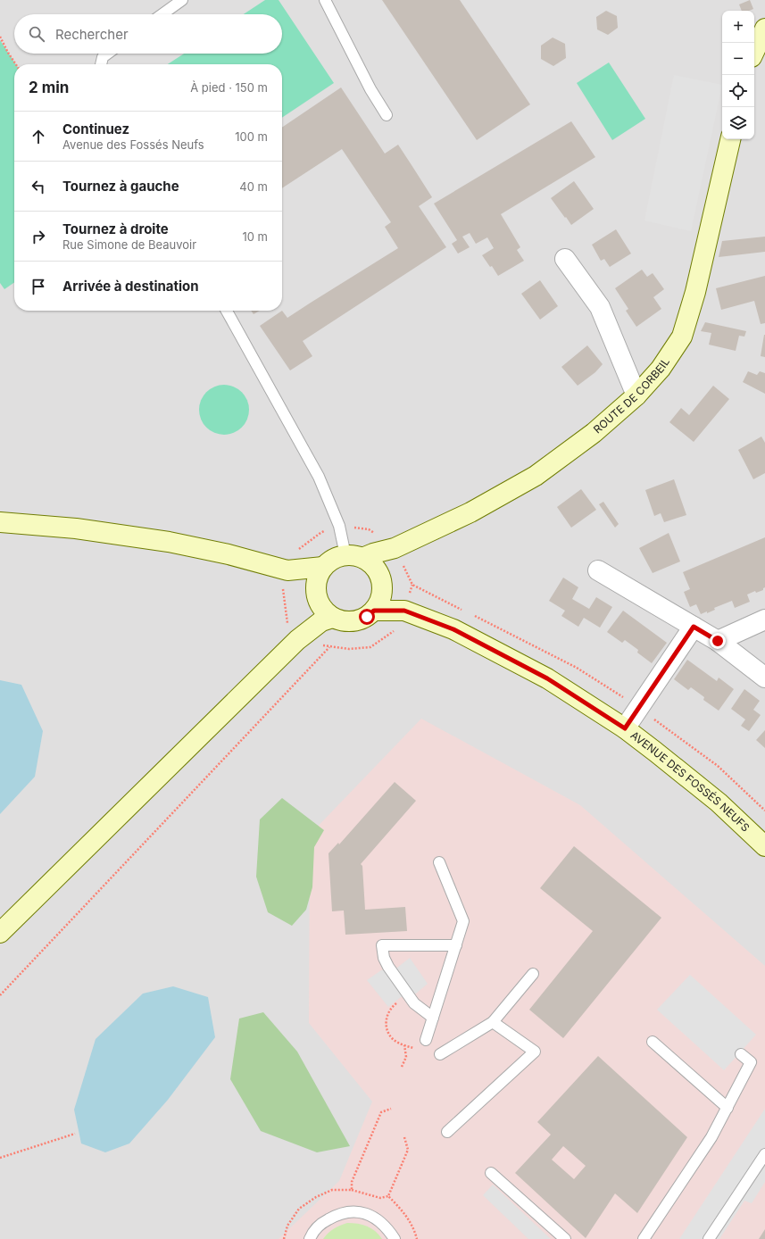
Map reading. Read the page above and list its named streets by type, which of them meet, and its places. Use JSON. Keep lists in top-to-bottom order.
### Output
{
  "streets": {
    "street": ["ROUTE DE CORBEIL", "AVENUE DES FOSSÉS NEUFS"]
  },
  "crossings": [
    ["ROUTE DE CORBEIL", "AVENUE DES FOSSÉS NEUFS"]
  ],
  "page": {
    "map_buttons": ["+", "−"],
    "search": "Rechercher",
    "heading": ["2 min", "À pied · 150 m"],
    "list": [
      ["Continuez", "Avenue des Fossés Neufs", "100 m"],
      ["Tournez à gauche", "40 m"],
      ["Tournez à droite", "Rue Simone de Beauvoir", "10 m"],
      "Arrivée à destination"
    ]
  }
}
